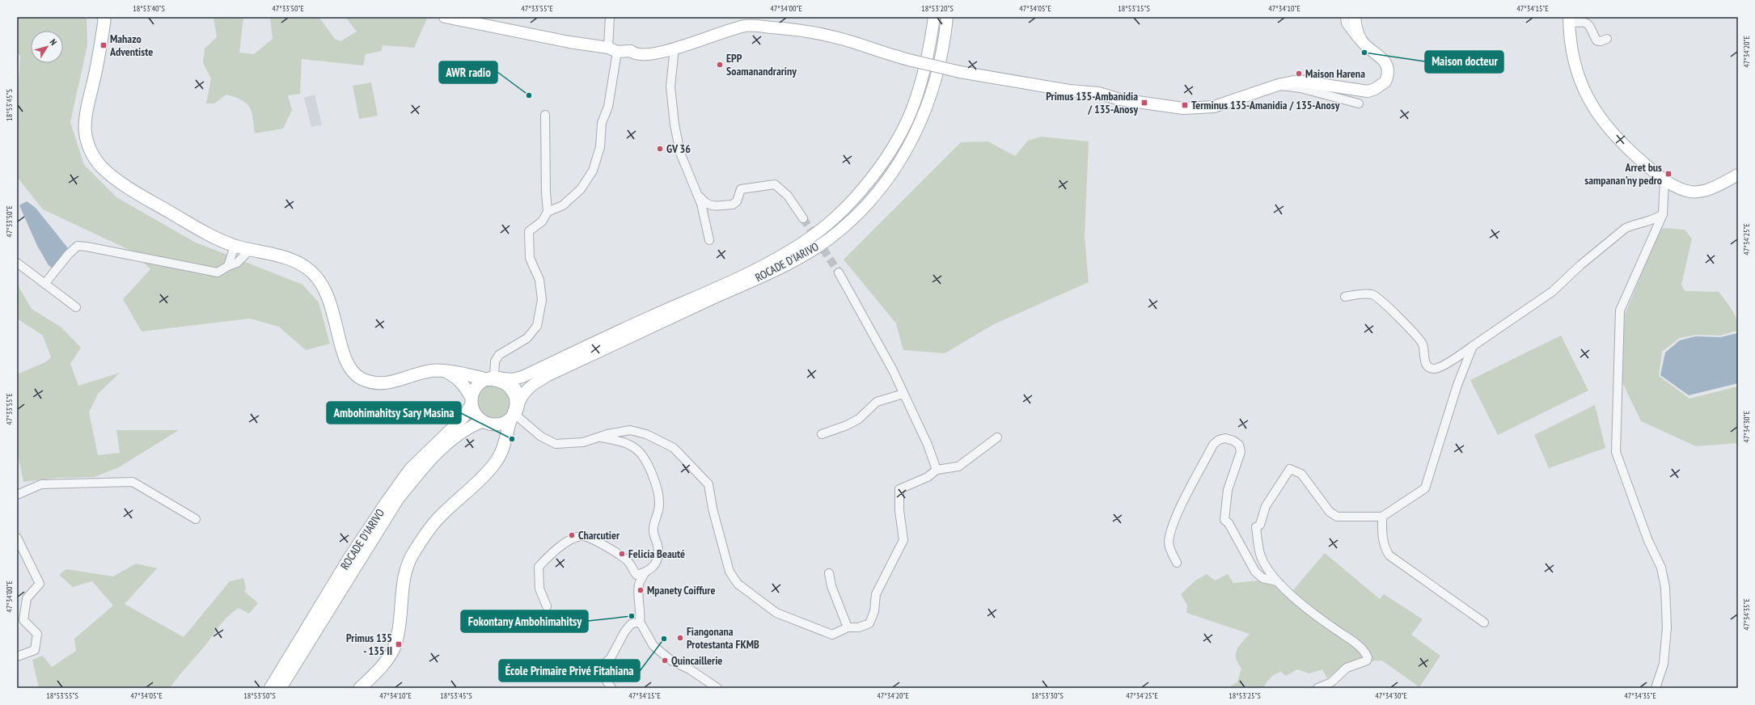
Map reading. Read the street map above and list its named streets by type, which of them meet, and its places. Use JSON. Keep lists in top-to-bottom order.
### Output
{
  "streets": {
    "main road": ["ROCADE D'IARIVO"]
  },
  "places": {
    "transit": [
      "Mahazo Adventiste",
      "Primus 135-Ambanidia / 135-Anosy",
      "Terminus 135-Amanidia / 135-Anosy",
      "Arret bus sampanan'ny pedro",
      "Primus 135 - 135 II"
    ],
    "other": [
      "Maison docteur",
      "EPP Soamanandrariny",
      "Maison Harena",
      "AWR radio",
      "GV 36",
      "Ambohimahitsy Sary Masina",
      "Charcutier",
      "Felicia Beauté",
      "Mpanety Coiffure",
      "Fokontany Ambohimahitsy",
      "Fiangonana Protestanta FKMB",
      "École Primaire Privé Fitahiana",
      "Quincaillerie"
    ]
  },
  "north": "top right",
  "coordinates": [
    "18°53'40\"S",
    "47°33'50\"E",
    "47°33'55\"E",
    "47°34'00\"E",
    "18°53'20\"S",
    "47°34'05\"E",
    "18°53'15\"S",
    "47°34'10\"E",
    "47°34'15\"E",
    "47°34'20\"E",
    "18°53'45\"S",
    "47°34'25\"E",
    "47°34'30\"E",
    "47°34'35\"E",
    "18°53'55\"S",
    "18°53'50\"S",
    "18°53'30\"S",
    "18°53'25\"S"
  ]
}
